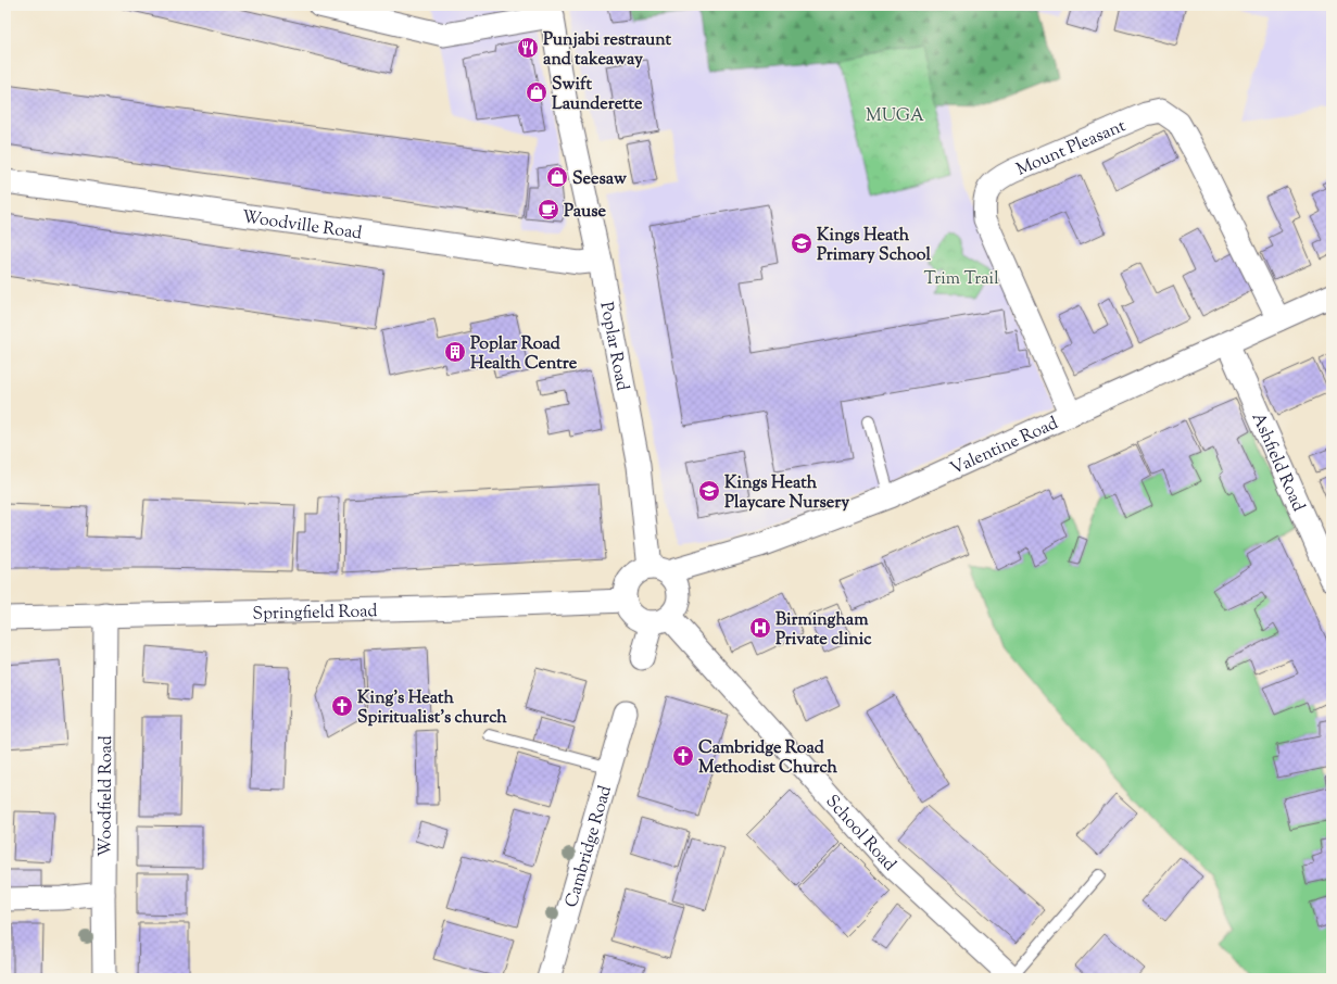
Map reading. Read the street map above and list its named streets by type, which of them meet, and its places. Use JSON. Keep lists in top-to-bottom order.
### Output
{
  "streets": {
    "street": [
      "Mount Pleasant",
      "Woodville Road",
      "Poplar Road",
      "Valentine Road",
      "Ashfield Road",
      "Springfield Road",
      "Woodfield Road",
      "School Road",
      "Cambridge Road"
    ]
  },
  "crossings": [
    ["Mount Pleasant", "Valentine Road"],
    ["Woodville Road", "Poplar Road"],
    ["Poplar Road", "Valentine Road"],
    ["Poplar Road", "Springfield Road"],
    ["Poplar Road", "School Road"],
    ["Valentine Road", "Ashfield Road"],
    ["Valentine Road", "Springfield Road"],
    ["Valentine Road", "School Road"],
    ["Springfield Road", "Woodfield Road"],
    ["Springfield Road", "School Road"]
  ],
  "parks": ["MUGA", "Trim Trail"],
  "places": {
    "restaurant": ["Punjabi restraunt and takeaway"],
    "shop": ["Swift Launderette", "Seesaw"],
    "cafe": ["Pause"],
    "school or university": ["Kings Heath Primary School", "Kings Heath Playcare Nursery"],
    "building": ["Poplar Road Health Centre"],
    "hospital": ["Birmingham Private clinic"],
    "church": ["King's Heath Spiritualist's church", "Cambridge Road Methodist Church"]
  }
}
